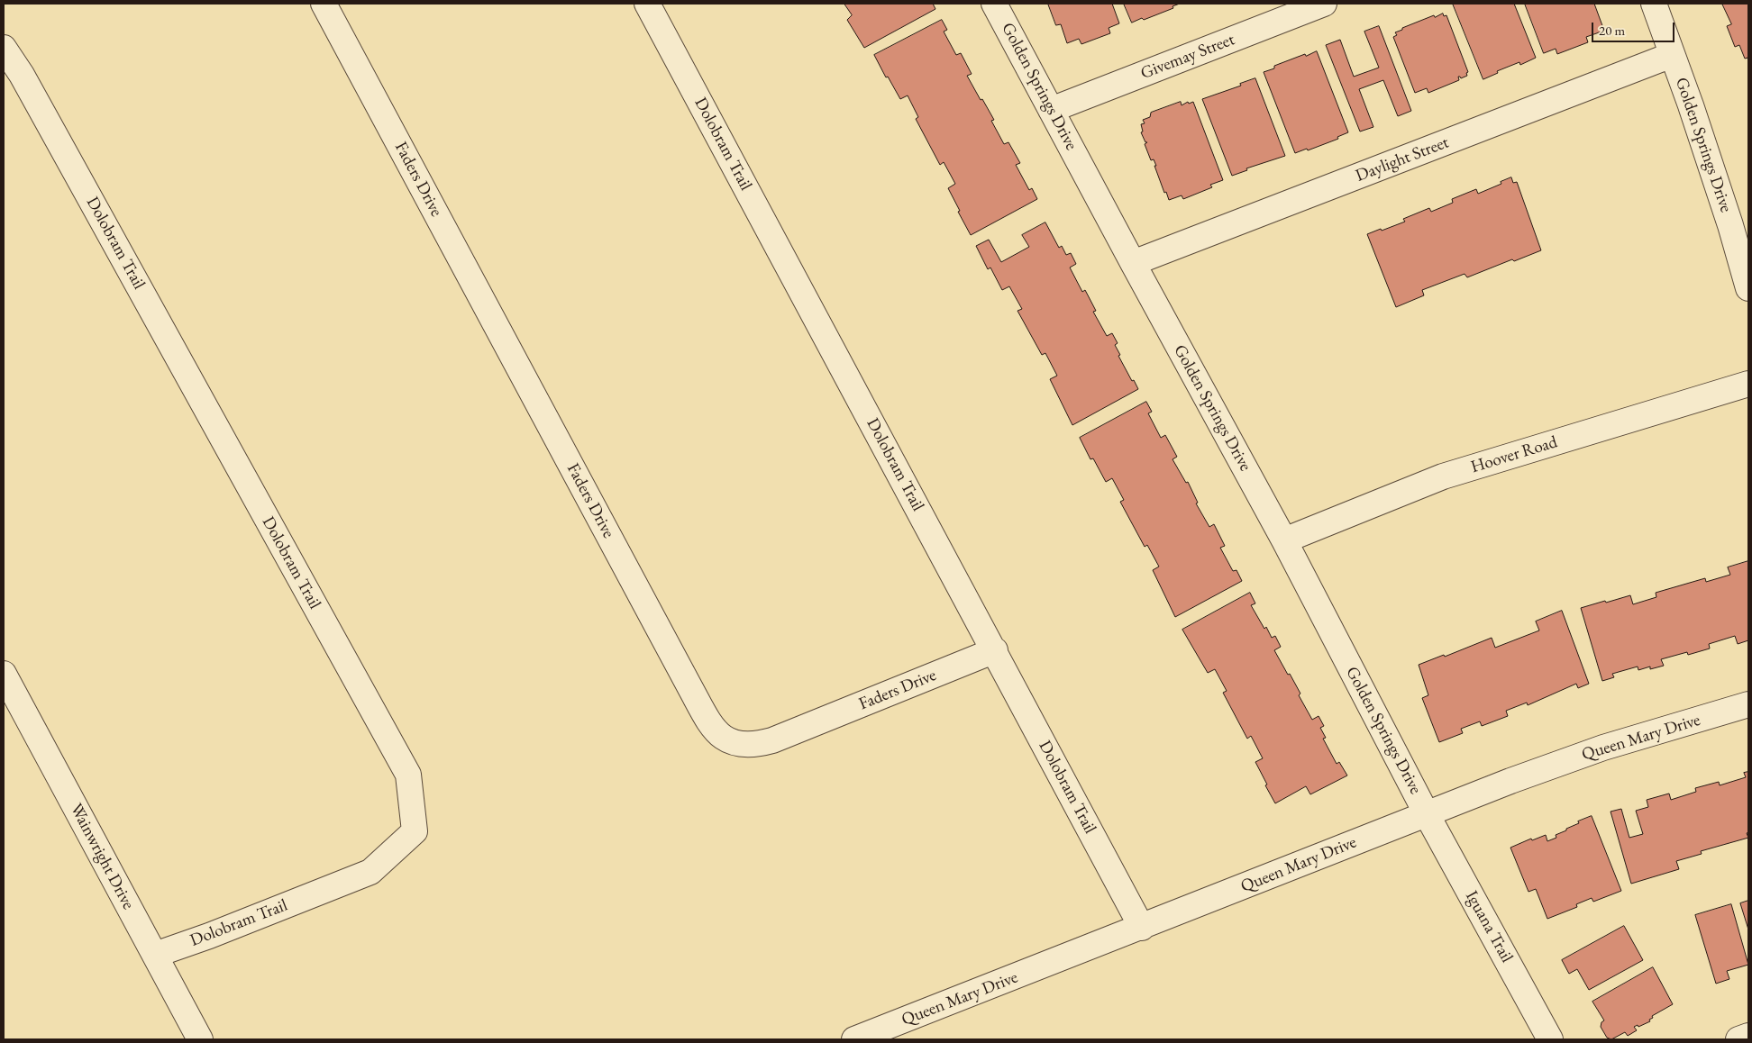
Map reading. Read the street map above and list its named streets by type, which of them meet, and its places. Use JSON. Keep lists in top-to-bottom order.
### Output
{
  "streets": {
    "street": [
      "Givemay Street",
      "Golden Springs Drive",
      "Dolobram Trail",
      "Daylight Street",
      "Faders Drive",
      "Hoover Road",
      "Queen Mary Drive",
      "Wainwright Drive",
      "Iguana Trail"
    ]
  },
  "crossings": [
    ["Givemay Street", "Golden Springs Drive"],
    ["Golden Springs Drive", "Daylight Street"],
    ["Golden Springs Drive", "Hoover Road"],
    ["Golden Springs Drive", "Queen Mary Drive"],
    ["Golden Springs Drive", "Iguana Trail"],
    ["Dolobram Trail", "Faders Drive"],
    ["Dolobram Trail", "Queen Mary Drive"],
    ["Dolobram Trail", "Wainwright Drive"],
    ["Queen Mary Drive", "Iguana Trail"]
  ],
  "scale_bar": "20 m"
}
